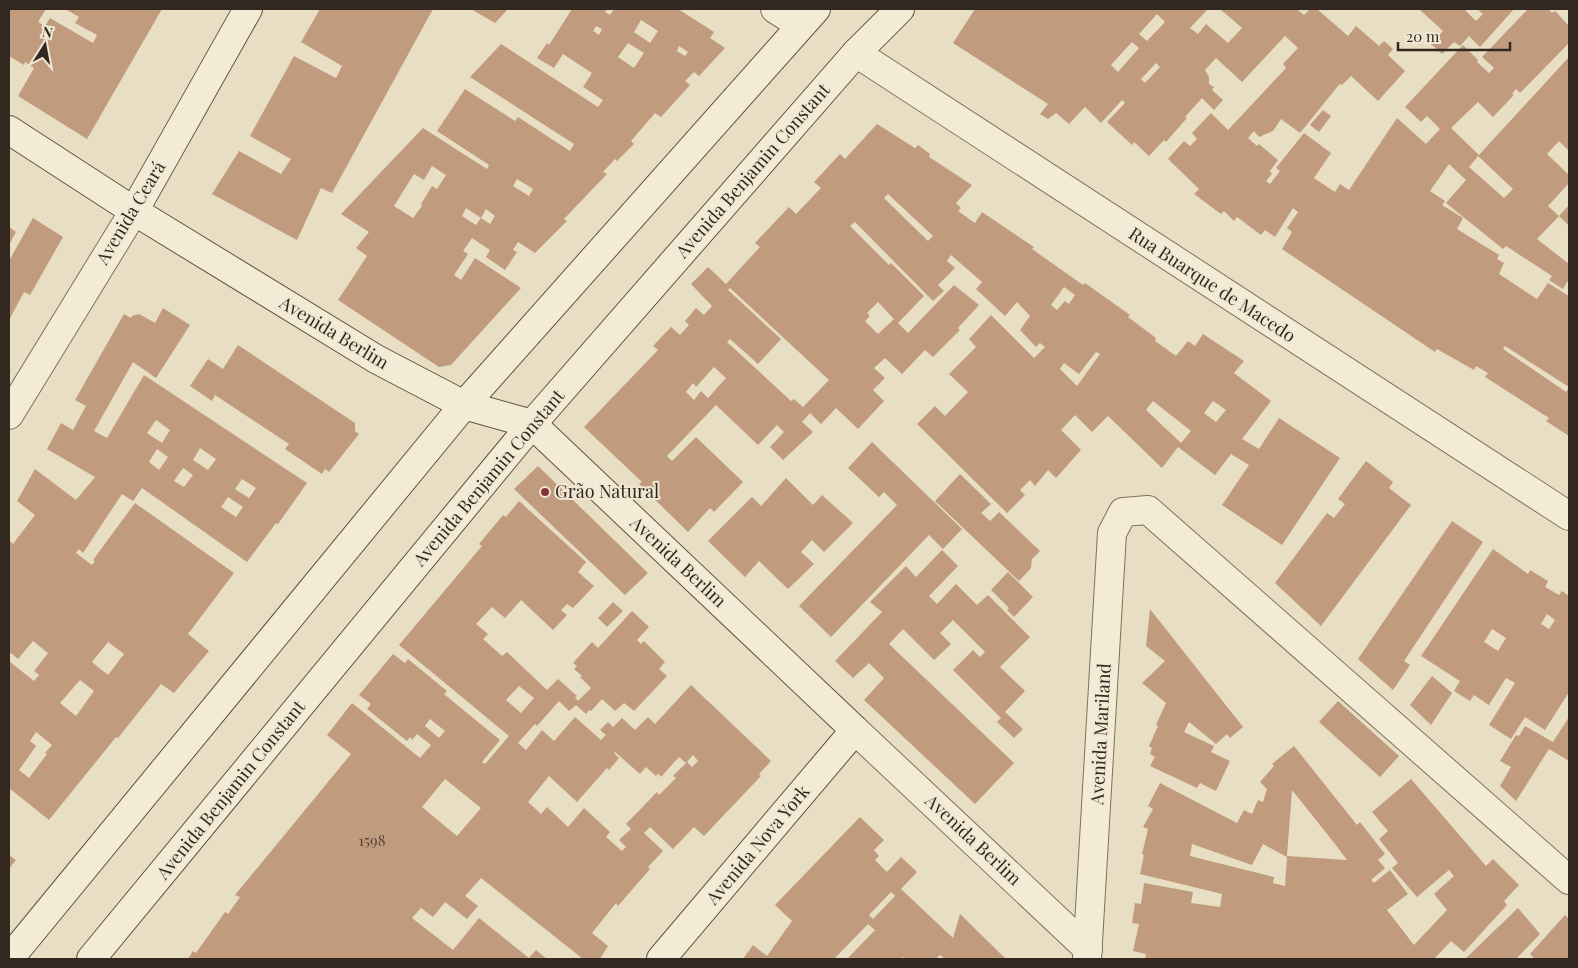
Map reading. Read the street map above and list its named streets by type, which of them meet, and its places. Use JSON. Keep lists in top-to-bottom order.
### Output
{
  "streets": {
    "street": [
      "Avenida Benjamin Constant",
      "Avenida Ceará",
      "Rua Buarque de Macedo",
      "Avenida Berlim",
      "Avenida Mariland",
      "Avenida Nova York"
    ]
  },
  "crossings": [
    ["Avenida Benjamin Constant", "Rua Buarque de Macedo"],
    ["Avenida Benjamin Constant", "Avenida Berlim"],
    ["Avenida Ceará", "Avenida Berlim"],
    ["Avenida Berlim", "Avenida Mariland"],
    ["Avenida Berlim", "Avenida Nova York"]
  ],
  "places": ["Grão Natural"],
  "house_numbers": ["1598"],
  "scale_bar": "20 m",
  "north": "top"
}
